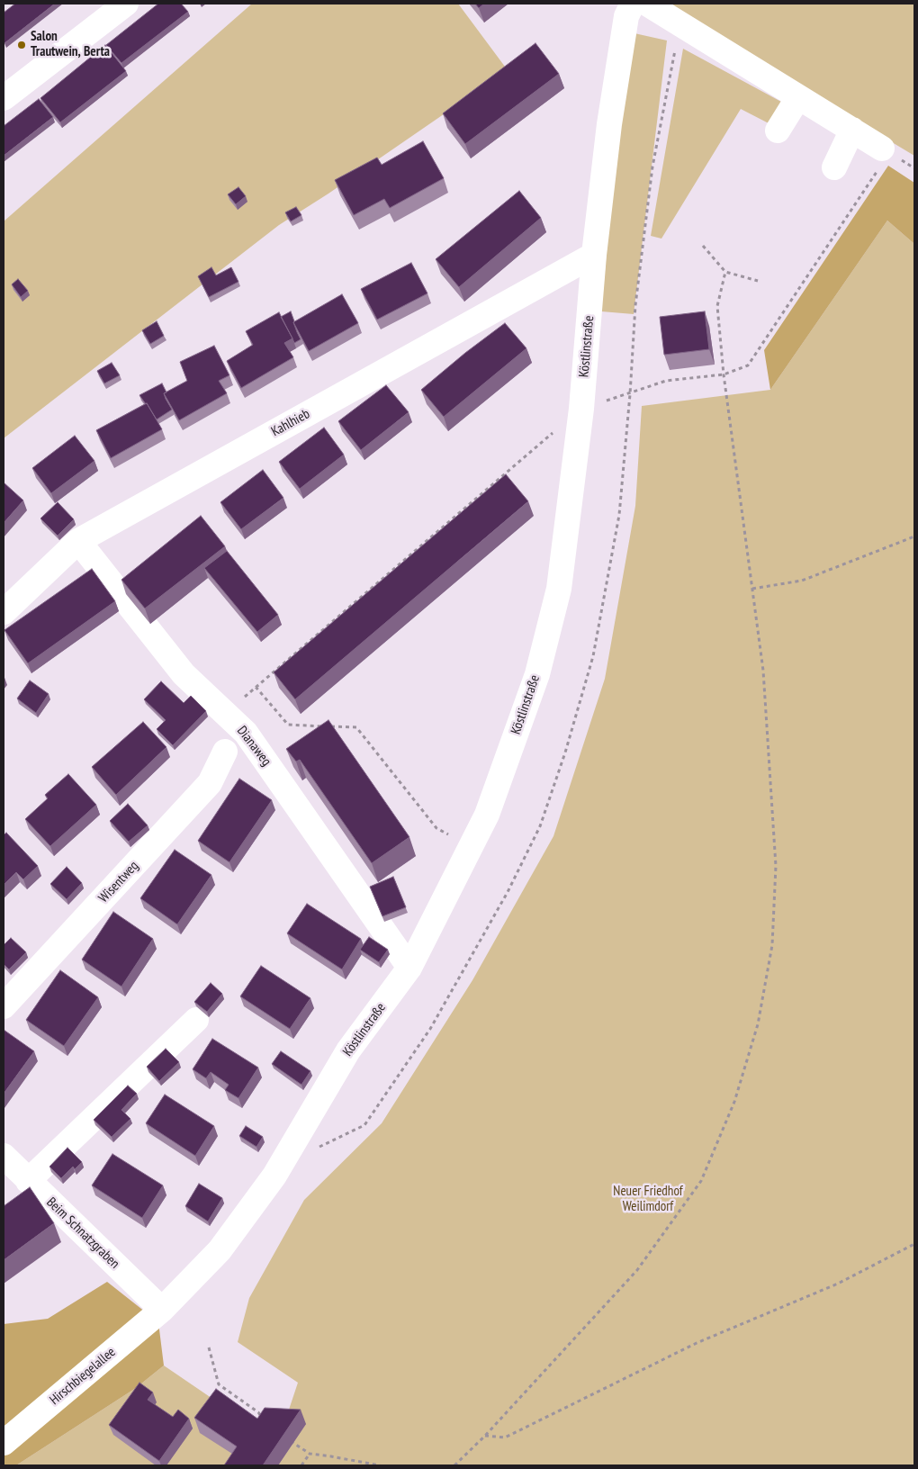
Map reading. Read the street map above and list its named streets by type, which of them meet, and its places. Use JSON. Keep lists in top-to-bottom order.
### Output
{
  "streets": {
    "street": [
      "Köstlinstraße",
      "Kahlhieb",
      "Dianaweg",
      "Wisentweg",
      "Beim Schnatzgraben",
      "Hirschbiegelallee"
    ]
  },
  "crossings": [
    ["Köstlinstraße", "Kahlhieb"],
    ["Köstlinstraße", "Dianaweg"],
    ["Köstlinstraße", "Beim Schnatzgraben"],
    ["Köstlinstraße", "Hirschbiegelallee"],
    ["Kahlhieb", "Dianaweg"],
    ["Beim Schnatzgraben", "Hirschbiegelallee"]
  ],
  "parks": ["Neuer Friedhof Weilimdorf"],
  "places": ["Salon Trautwein, Berta"]
}
